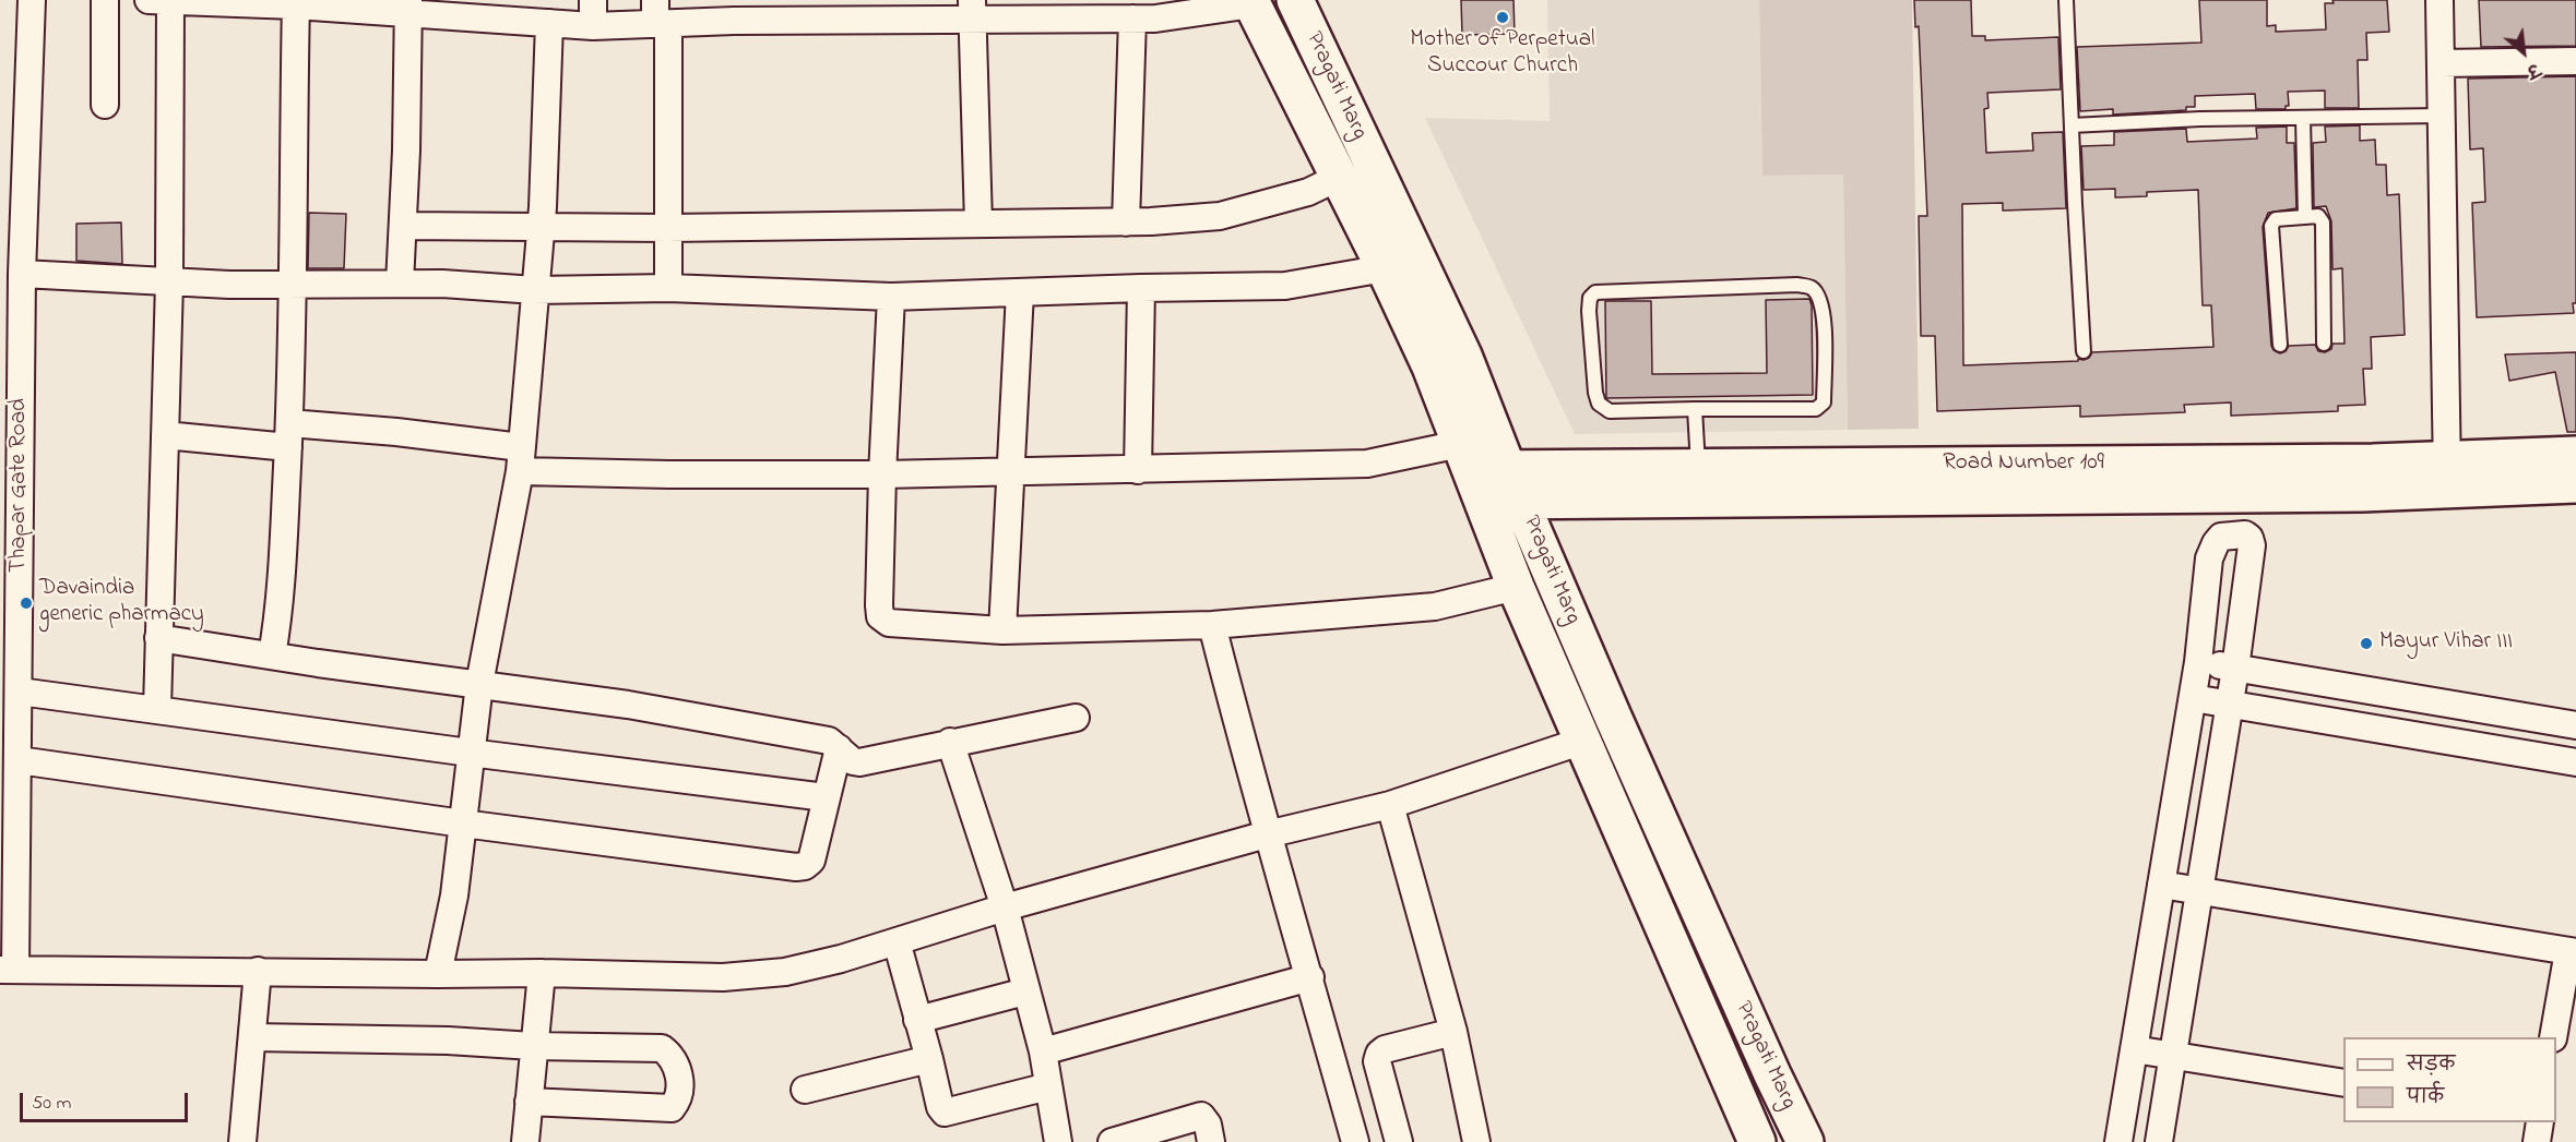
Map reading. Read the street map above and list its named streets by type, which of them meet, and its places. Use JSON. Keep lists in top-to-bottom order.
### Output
{
  "streets": {
    "main road": ["Pragati Marg", "Road Number 109"],
    "street": ["Thapar Gate Road"]
  },
  "crossings": [
    ["Pragati Marg", "Road Number 109"]
  ],
  "places": ["Mother of Perpetual Succour Church", "Davaindia generic pharmacy", "Mayur Vihar III"],
  "legend": ["सड़क", "पार्क"],
  "scale_bar": "50 m",
  "north": "bottom right"
}
